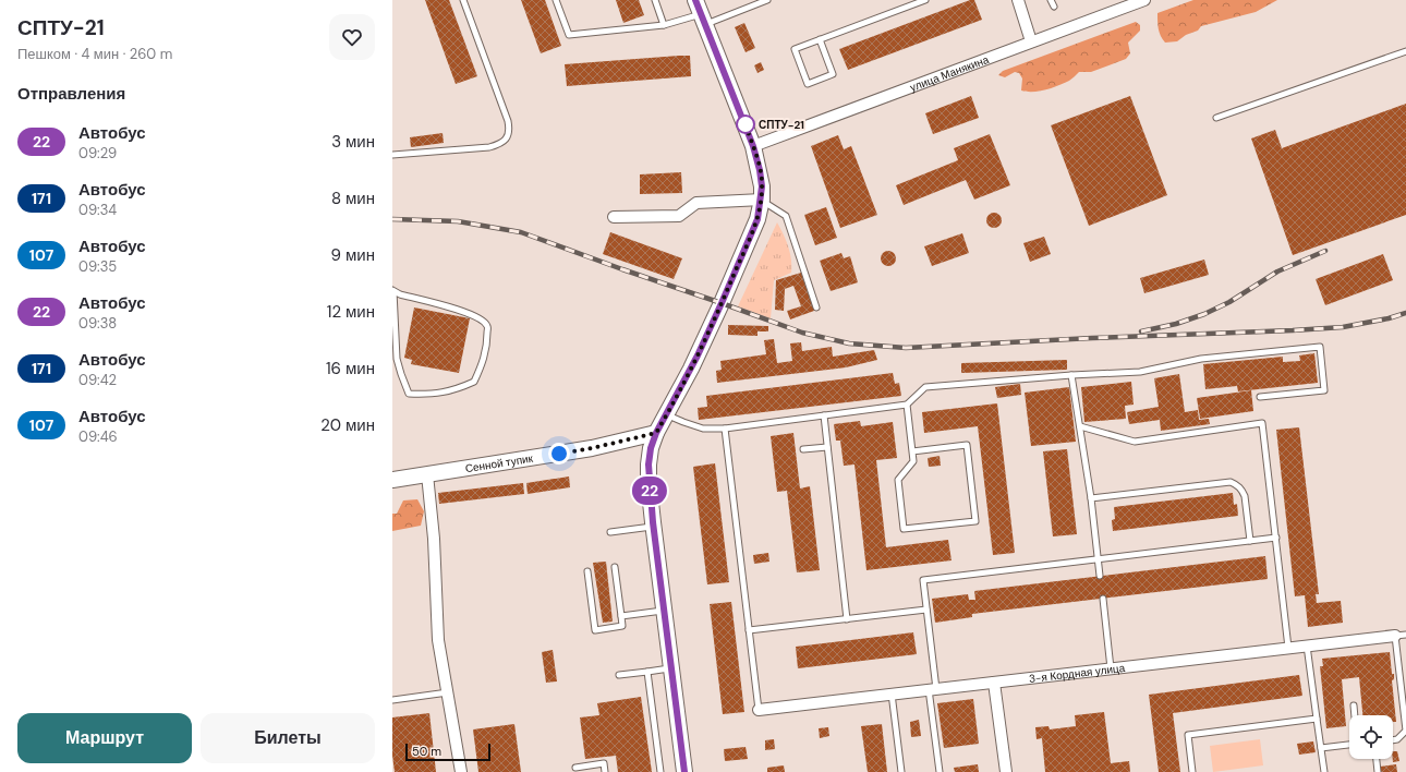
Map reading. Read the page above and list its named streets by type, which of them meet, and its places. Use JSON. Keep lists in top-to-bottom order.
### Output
{
  "streets": {
    "main road": ["Сенной тупик"],
    "street": ["улица Манякина", "3-я Кордная улица"]
  },
  "places": ["СПТУ-21"],
  "lines": ["bus line 22"],
  "scale_bar": "50 m",
  "page": {
    "heading": [
      ["СПТУ-21", "Пешком · 4 мин · 260 m"],
      "Отправления"
    ],
    "on_map": "22",
    "list": [
      {
        "mark": "22",
        "name": "Автобус",
        "note": "09:29",
        "value": "3 мин"
      },
      {
        "mark": "171",
        "name": "Автобус",
        "note": "09:34",
        "value": "8 мин"
      },
      {
        "mark": "107",
        "name": "Автобус",
        "note": "09:35",
        "value": "9 мин"
      },
      {
        "mark": "22",
        "name": "Автобус",
        "note": "09:38",
        "value": "12 мин"
      },
      {
        "mark": "171",
        "name": "Автобус",
        "note": "09:42",
        "value": "16 мин"
      },
      {
        "mark": "107",
        "name": "Автобус",
        "note": "09:46",
        "value": "20 мин"
      }
    ],
    "buttons": ["Маршрут", "Билеты"],
    "scale": "50 m"
  }
}
